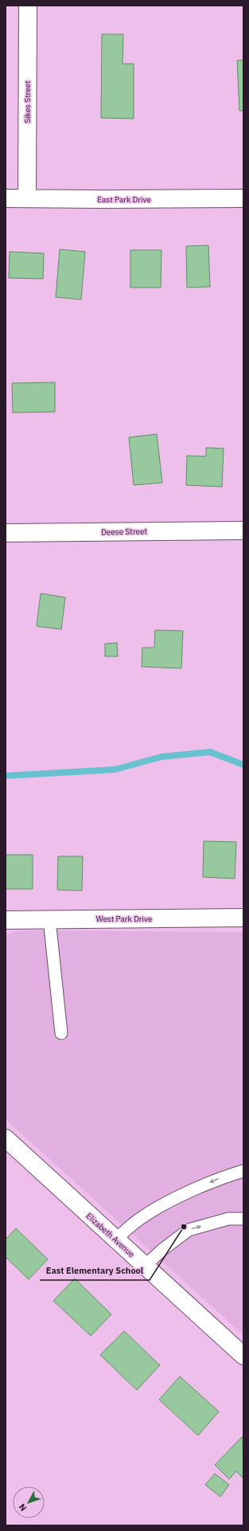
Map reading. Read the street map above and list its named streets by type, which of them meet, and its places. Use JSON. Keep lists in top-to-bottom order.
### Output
{
  "streets": {
    "street": [
      "Sikes Street",
      "East Park Drive",
      "Deese Street",
      "West Park Drive",
      "Elizabeth Avenue"
    ]
  },
  "crossings": [
    ["Sikes Street", "East Park Drive"]
  ],
  "places": ["East Elementary School"],
  "north": "bottom left"
}
